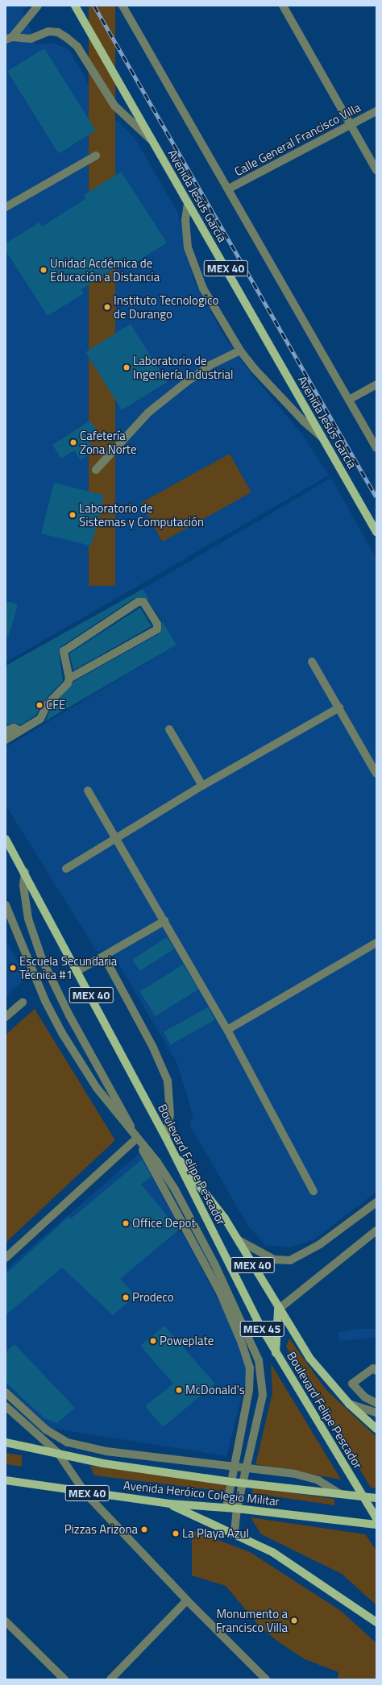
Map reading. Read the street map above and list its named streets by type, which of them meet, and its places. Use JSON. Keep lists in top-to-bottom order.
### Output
{
  "streets": {
    "main road": [
      "Avenida Jesús García",
      "MEX 40",
      "Boulevard Felipe Pescador",
      "MEX 45",
      "Avenida Heróico Colegio Militar"
    ],
    "street": ["Calle General Francisco Villa"]
  },
  "crossings": [
    ["MEX 40", "Boulevard Felipe Pescador"],
    ["Boulevard Felipe Pescador", "MEX 45"],
    ["Boulevard Felipe Pescador", "Avenida Heróico Colegio Militar"],
    ["MEX 45", "Avenida Heróico Colegio Militar"]
  ],
  "places": [
    "Unidad Acdémica de Educación a Distancia",
    "Instituto Tecnologico de Durango",
    "Laboratorio de Ingeniería Industrial",
    "Cafetería Zona Norte",
    "Laboratorio de Sistemas y Computación",
    "CFE",
    "Escuela Secundaria Técnica #1",
    "Office Depot",
    "Prodeco",
    "Poweplate",
    "McDonald's",
    "Pizzas Arizona",
    "La Playa Azul",
    "Monumento a Francisco Villa"
  ]
}
